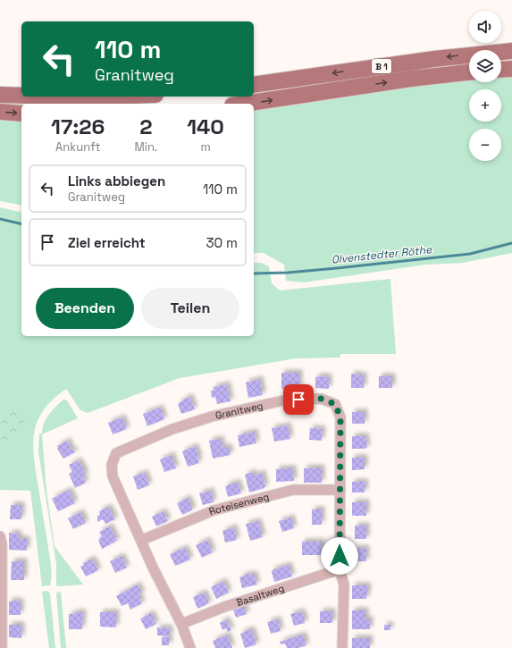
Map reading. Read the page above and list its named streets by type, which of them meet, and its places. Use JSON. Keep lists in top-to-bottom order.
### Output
{
  "streets": {
    "main road": ["B 1"],
    "street": ["Granitweg", "Roteisenweg", "Basaltweg"]
  },
  "crossings": [
    ["Granitweg", "Roteisenweg"],
    ["Granitweg", "Basaltweg"]
  ],
  "water": ["Olvenstedter Röthe"],
  "page": {
    "map_buttons": ["+", "−"],
    "turn": ["110 m", "Granitweg"],
    "eta": [
      "17:26",
      "Ankunft",
      "2",
      "Min.",
      "140",
      "m"
    ],
    "list": [
      {
        "name": "Links abbiegen",
        "note": "Granitweg",
        "value": "110 m"
      },
      {
        "name": "Ziel erreicht",
        "value": "30 m"
      }
    ],
    "buttons": ["Beenden", "Teilen"]
  }
}
